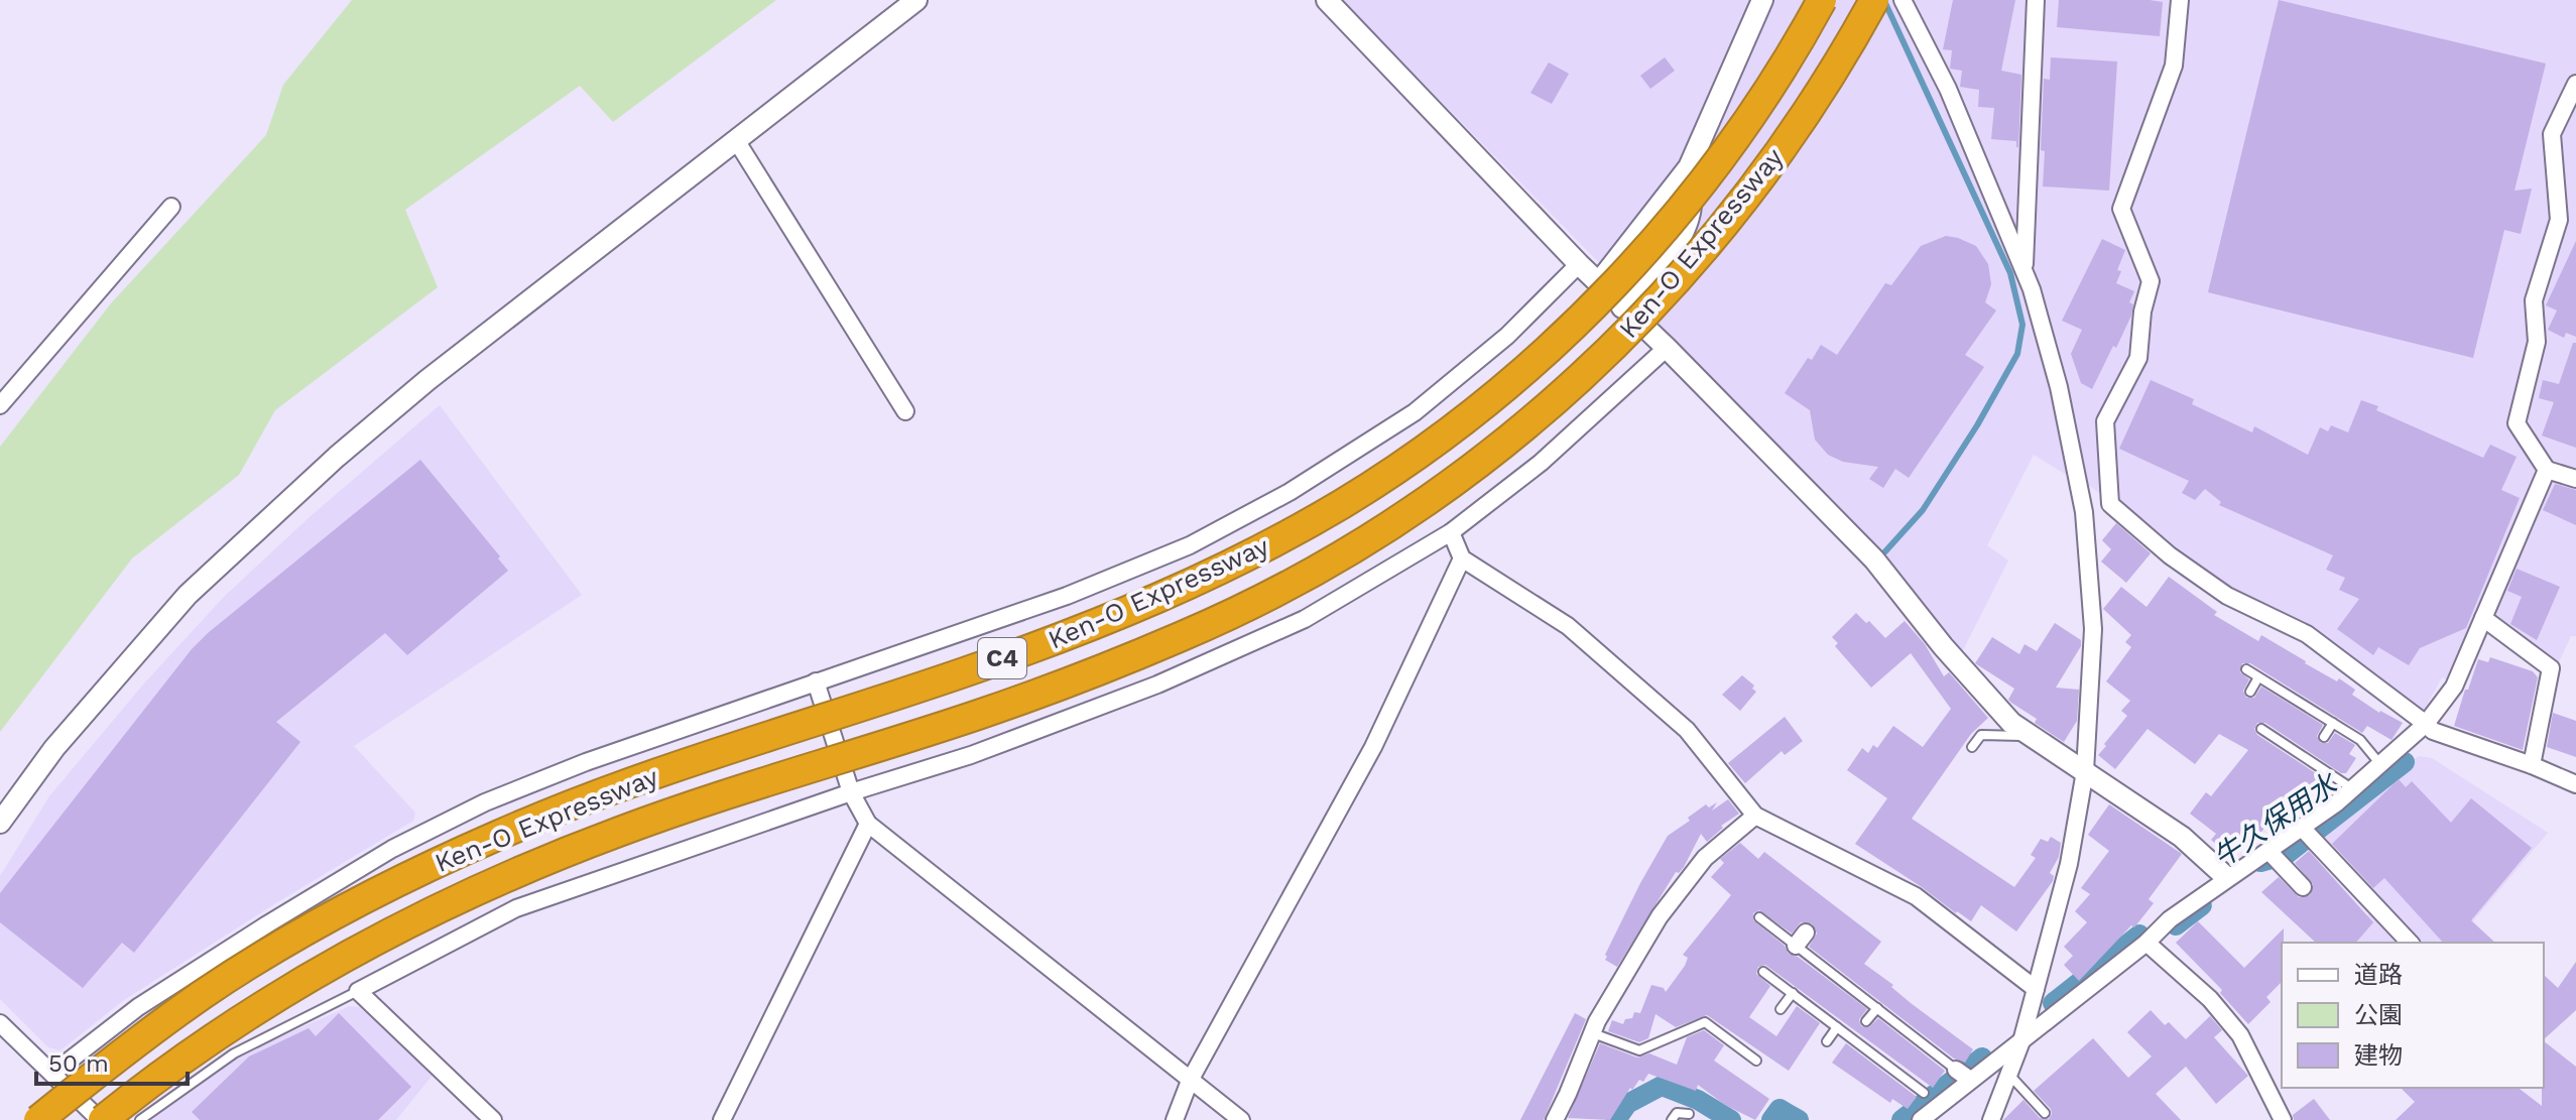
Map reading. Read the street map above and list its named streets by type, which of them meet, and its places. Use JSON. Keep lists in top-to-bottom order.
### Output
{
  "streets": {
    "highway": ["Ken-O Expressway", "C4"]
  },
  "water": ["牛久保用水"],
  "legend": ["道路", "公園", "建物"],
  "scale_bar": "50 m"
}
